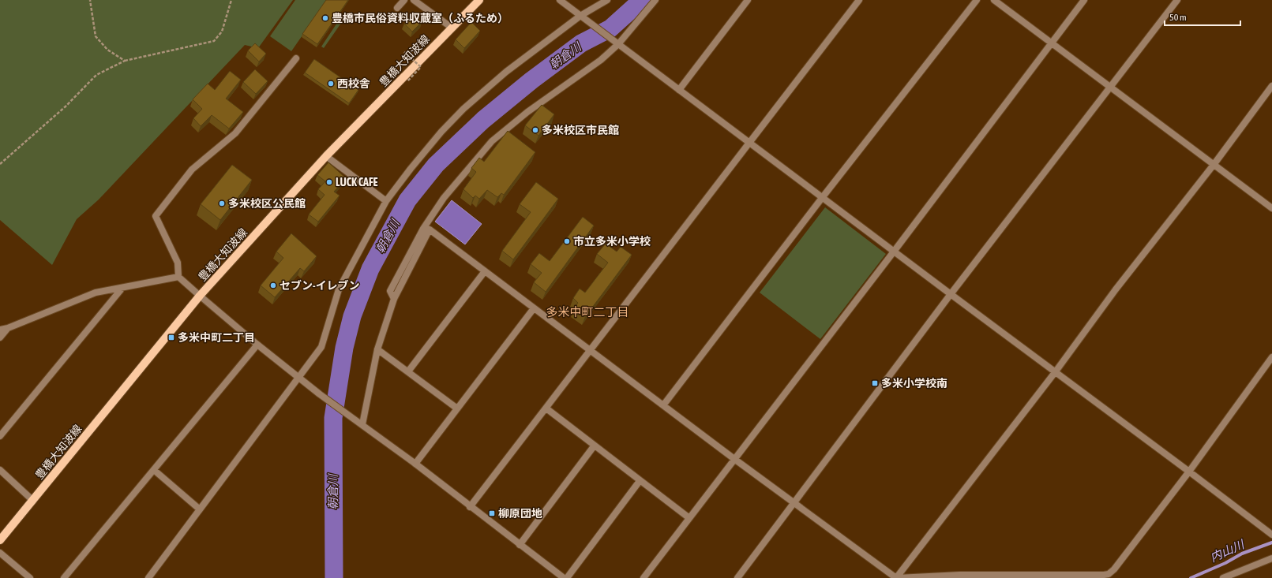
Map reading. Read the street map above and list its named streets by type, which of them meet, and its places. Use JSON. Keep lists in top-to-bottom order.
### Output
{
  "streets": {
    "main road": ["豊橋大知波線"]
  },
  "districts": ["多米中町二丁目"],
  "water": ["朝倉川", "内山川"],
  "places": {
    "other": [
      "豊橋市民俗資料収蔵室（ふるため）",
      "西校舎",
      "多米校区市民館",
      "LUCK CAFE",
      "多米校区公民館",
      "市立多米小学校",
      "セブン-イレブン"
    ],
    "transit": ["多米中町二丁目", "多米小学校南", "柳原団地"]
  },
  "scale_bar": "50 m"
}
